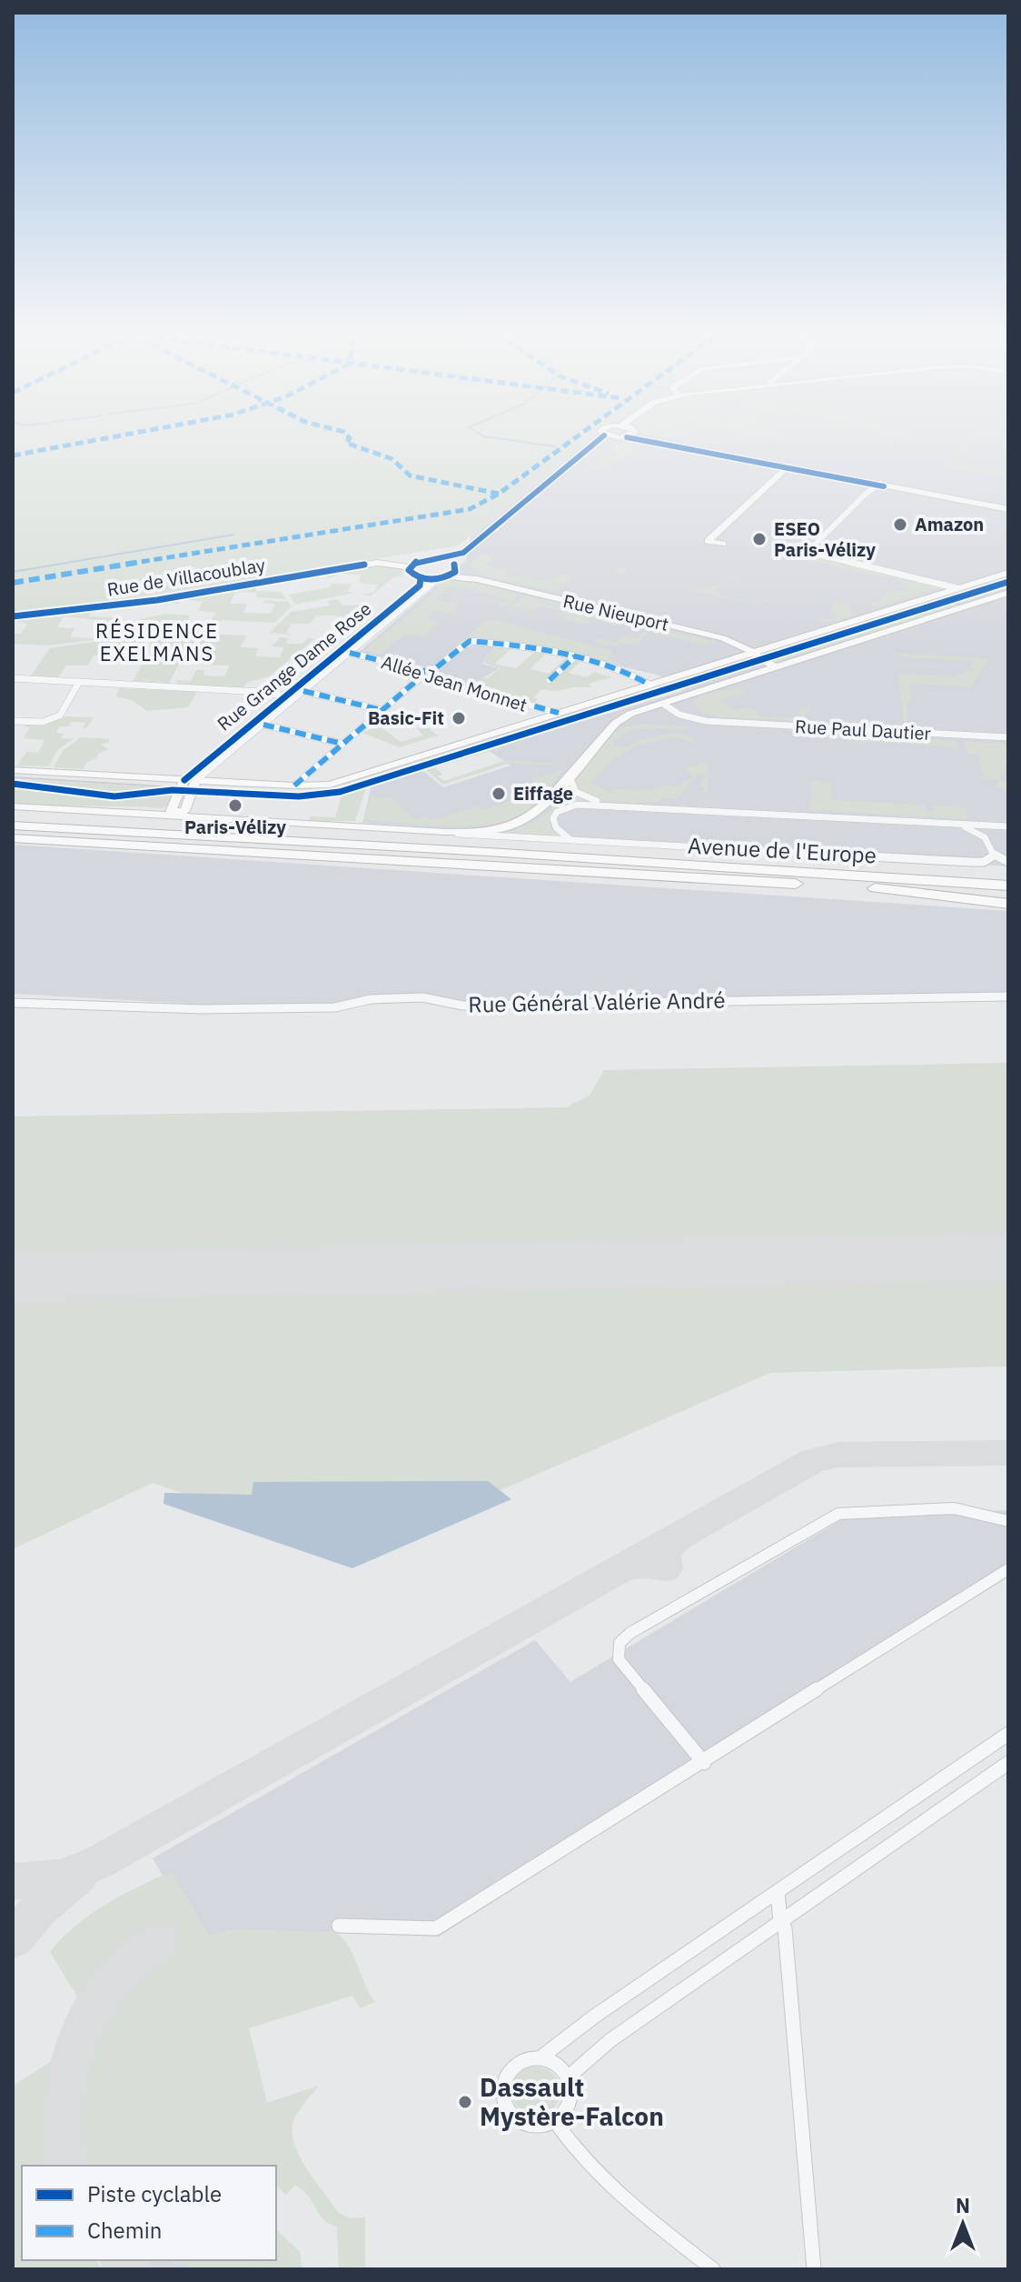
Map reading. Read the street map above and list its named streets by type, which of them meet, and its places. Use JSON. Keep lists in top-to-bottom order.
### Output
{
  "streets": {
    "street": [
      "Rue de Villacoublay",
      "Rue Nieuport",
      "Rue Grange Dame Rose",
      "Allée Jean Monnet",
      "Rue Paul Dautier",
      "Avenue de l'Europe",
      "Rue Général Valérie André"
    ]
  },
  "crossings": [
    ["Rue Nieuport", "Rue Grange Dame Rose"],
    ["Rue Grange Dame Rose", "Allée Jean Monnet"]
  ],
  "districts": ["RÉSIDENCE EXELMANS"],
  "places": [
    "Amazon",
    "ESEO Paris-Vélizy",
    "Basic-Fit",
    "Eiffage",
    "Paris-Vélizy",
    "Dassault Mystère-Falcon"
  ],
  "legend": ["Piste cyclable", "Chemin"],
  "north": "top"
}
